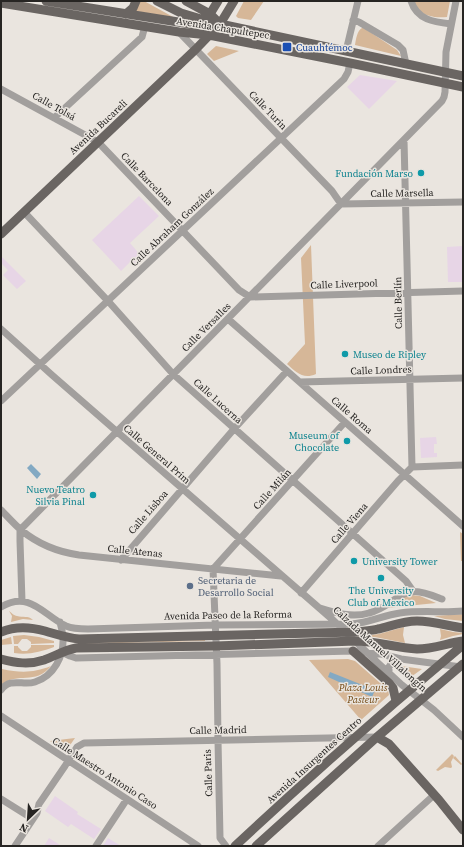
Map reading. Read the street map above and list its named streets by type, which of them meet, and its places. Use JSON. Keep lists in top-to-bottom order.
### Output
{
  "streets": {
    "main road": [
      "Avenida Chapultepec",
      "Avenida Bucareli",
      "Avenida Paseo de la Reforma",
      "Avenida Insurgentes Centro"
    ],
    "street": [
      "Calle Tolsá",
      "Calle Turin",
      "Calle Barcelona",
      "Calle Marsella",
      "Calle Abraham González",
      "Calle Liverpool",
      "Calle Berlín",
      "Calle Versalles",
      "Calle Londres",
      "Calle Lucerna",
      "Calle Roma",
      "Calle General Prim",
      "Calle Milán",
      "Calle Lisboa",
      "Calle Viena",
      "Calle Atenas",
      "Calzada Manuel Villalongín",
      "Calle Madrid",
      "Calle Maestro Antonio Caso",
      "Calle Paris"
    ]
  },
  "crossings": [
    ["Avenida Chapultepec", "Calle Turin"],
    ["Avenida Chapultepec", "Avenida Bucareli"],
    ["Avenida Chapultepec", "Calle Abraham González"],
    ["Avenida Chapultepec", "Calle Versalles"],
    ["Calle Tolsá", "Avenida Bucareli"],
    ["Calle Tolsá", "Calle Barcelona"],
    ["Calle Turin", "Avenida Bucareli"],
    ["Calle Turin", "Calle Marsella"],
    ["Calle Turin", "Calle Abraham González"],
    ["Calle Turin", "Calle Versalles"],
    ["Avenida Bucareli", "Calle Barcelona"],
    ["Avenida Bucareli", "Calle Lucerna"],
    ["Calle Barcelona", "Calle Abraham González"],
    ["Calle Barcelona", "Calle Liverpool"],
    ["Calle Barcelona", "Calle Versalles"],
    ["Calle Marsella", "Calle Berlín"],
    ["Calle Marsella", "Calle Versalles"],
    ["Calle Abraham González", "Calle Lucerna"],
    ["Calle Abraham González", "Calle General Prim"],
    ["Calle Liverpool", "Calle Berlín"],
    ["Calle Liverpool", "Calle Versalles"],
    ["Calle Berlín", "Calle Versalles"],
    ["Calle Berlín", "Calle Londres"],
    ["Calle Berlín", "Calle Viena"],
    ["Calle Versalles", "Calle Lucerna"],
    ["Calle Versalles", "Calle Roma"],
    ["Calle Versalles", "Calle General Prim"],
    ["Calle Versalles", "Calle Atenas"],
    ["Calle Londres", "Calle Roma"],
    ["Calle Lucerna", "Calle Milán"],
    ["Calle Lucerna", "Calle Lisboa"],
    ["Calle Lucerna", "Calle Viena"],
    ["Calle Roma", "Calle Milán"],
    ["Calle Roma", "Calle Lisboa"],
    ["Calle Roma", "Calle Viena"],
    ["Calle General Prim", "Calle Milán"],
    ["Calle General Prim", "Calle Lisboa"],
    ["Calle General Prim", "Calle Viena"],
    ["Calle General Prim", "Calle Atenas"],
    ["Calle General Prim", "Calzada Manuel Villalongín"],
    ["Calle Milán", "Calle Atenas"],
    ["Calle Milán", "Calle Paris"],
    ["Calle Lisboa", "Calle Atenas"],
    ["Calle Viena", "Calzada Manuel Villalongín"],
    ["Calle Atenas", "Calle Paris"],
    ["Avenida Paseo de la Reforma", "Calzada Manuel Villalongín"],
    ["Avenida Paseo de la Reforma", "Calle Paris"],
    ["Calzada Manuel Villalongín", "Avenida Insurgentes Centro"],
    ["Calle Madrid", "Avenida Insurgentes Centro"],
    ["Calle Madrid", "Calle Maestro Antonio Caso"],
    ["Calle Madrid", "Calle Paris"]
  ],
  "parks": ["Plaza Louis Pasteur"],
  "places": {
    "transit": ["Cuauhtémoc"],
    "other": [
      "Fundación Marso",
      "Museo de Ripley",
      "Museum of Chocolate",
      "Nuevo Teatro Silvia Pinal",
      "University Tower",
      "The University Club of Mexico",
      "Secretaria de Desarrollo Social"
    ]
  },
  "north": "bottom left"
}
